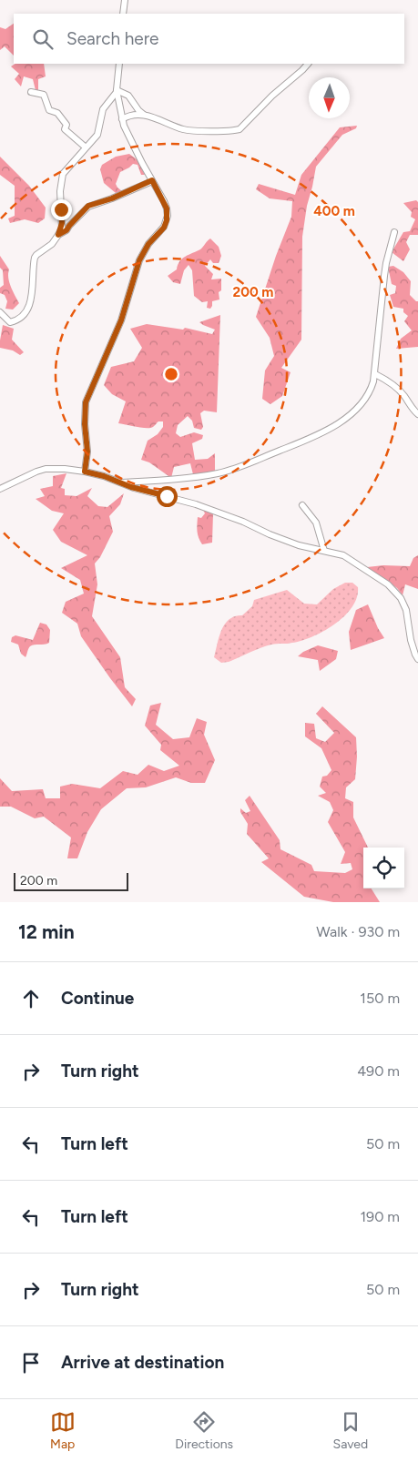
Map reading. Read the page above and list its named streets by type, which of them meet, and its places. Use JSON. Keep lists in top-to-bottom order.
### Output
{
  "scale_bar": "200 m",
  "north": "bottom",
  "page": {
    "search": "Search here",
    "scale": "200 m",
    "heading": ["12 min", "Walk · 930 m"],
    "list": [
      ["Continue", "150 m"],
      ["Turn right", "490 m"],
      ["Turn left", "50 m"],
      ["Turn left", "190 m"],
      ["Turn right", "50 m"],
      "Arrive at destination"
    ],
    "nav": ["Map", "Directions", "Saved"]
  },
  "rings": ["400 m", "200 m"]
}
